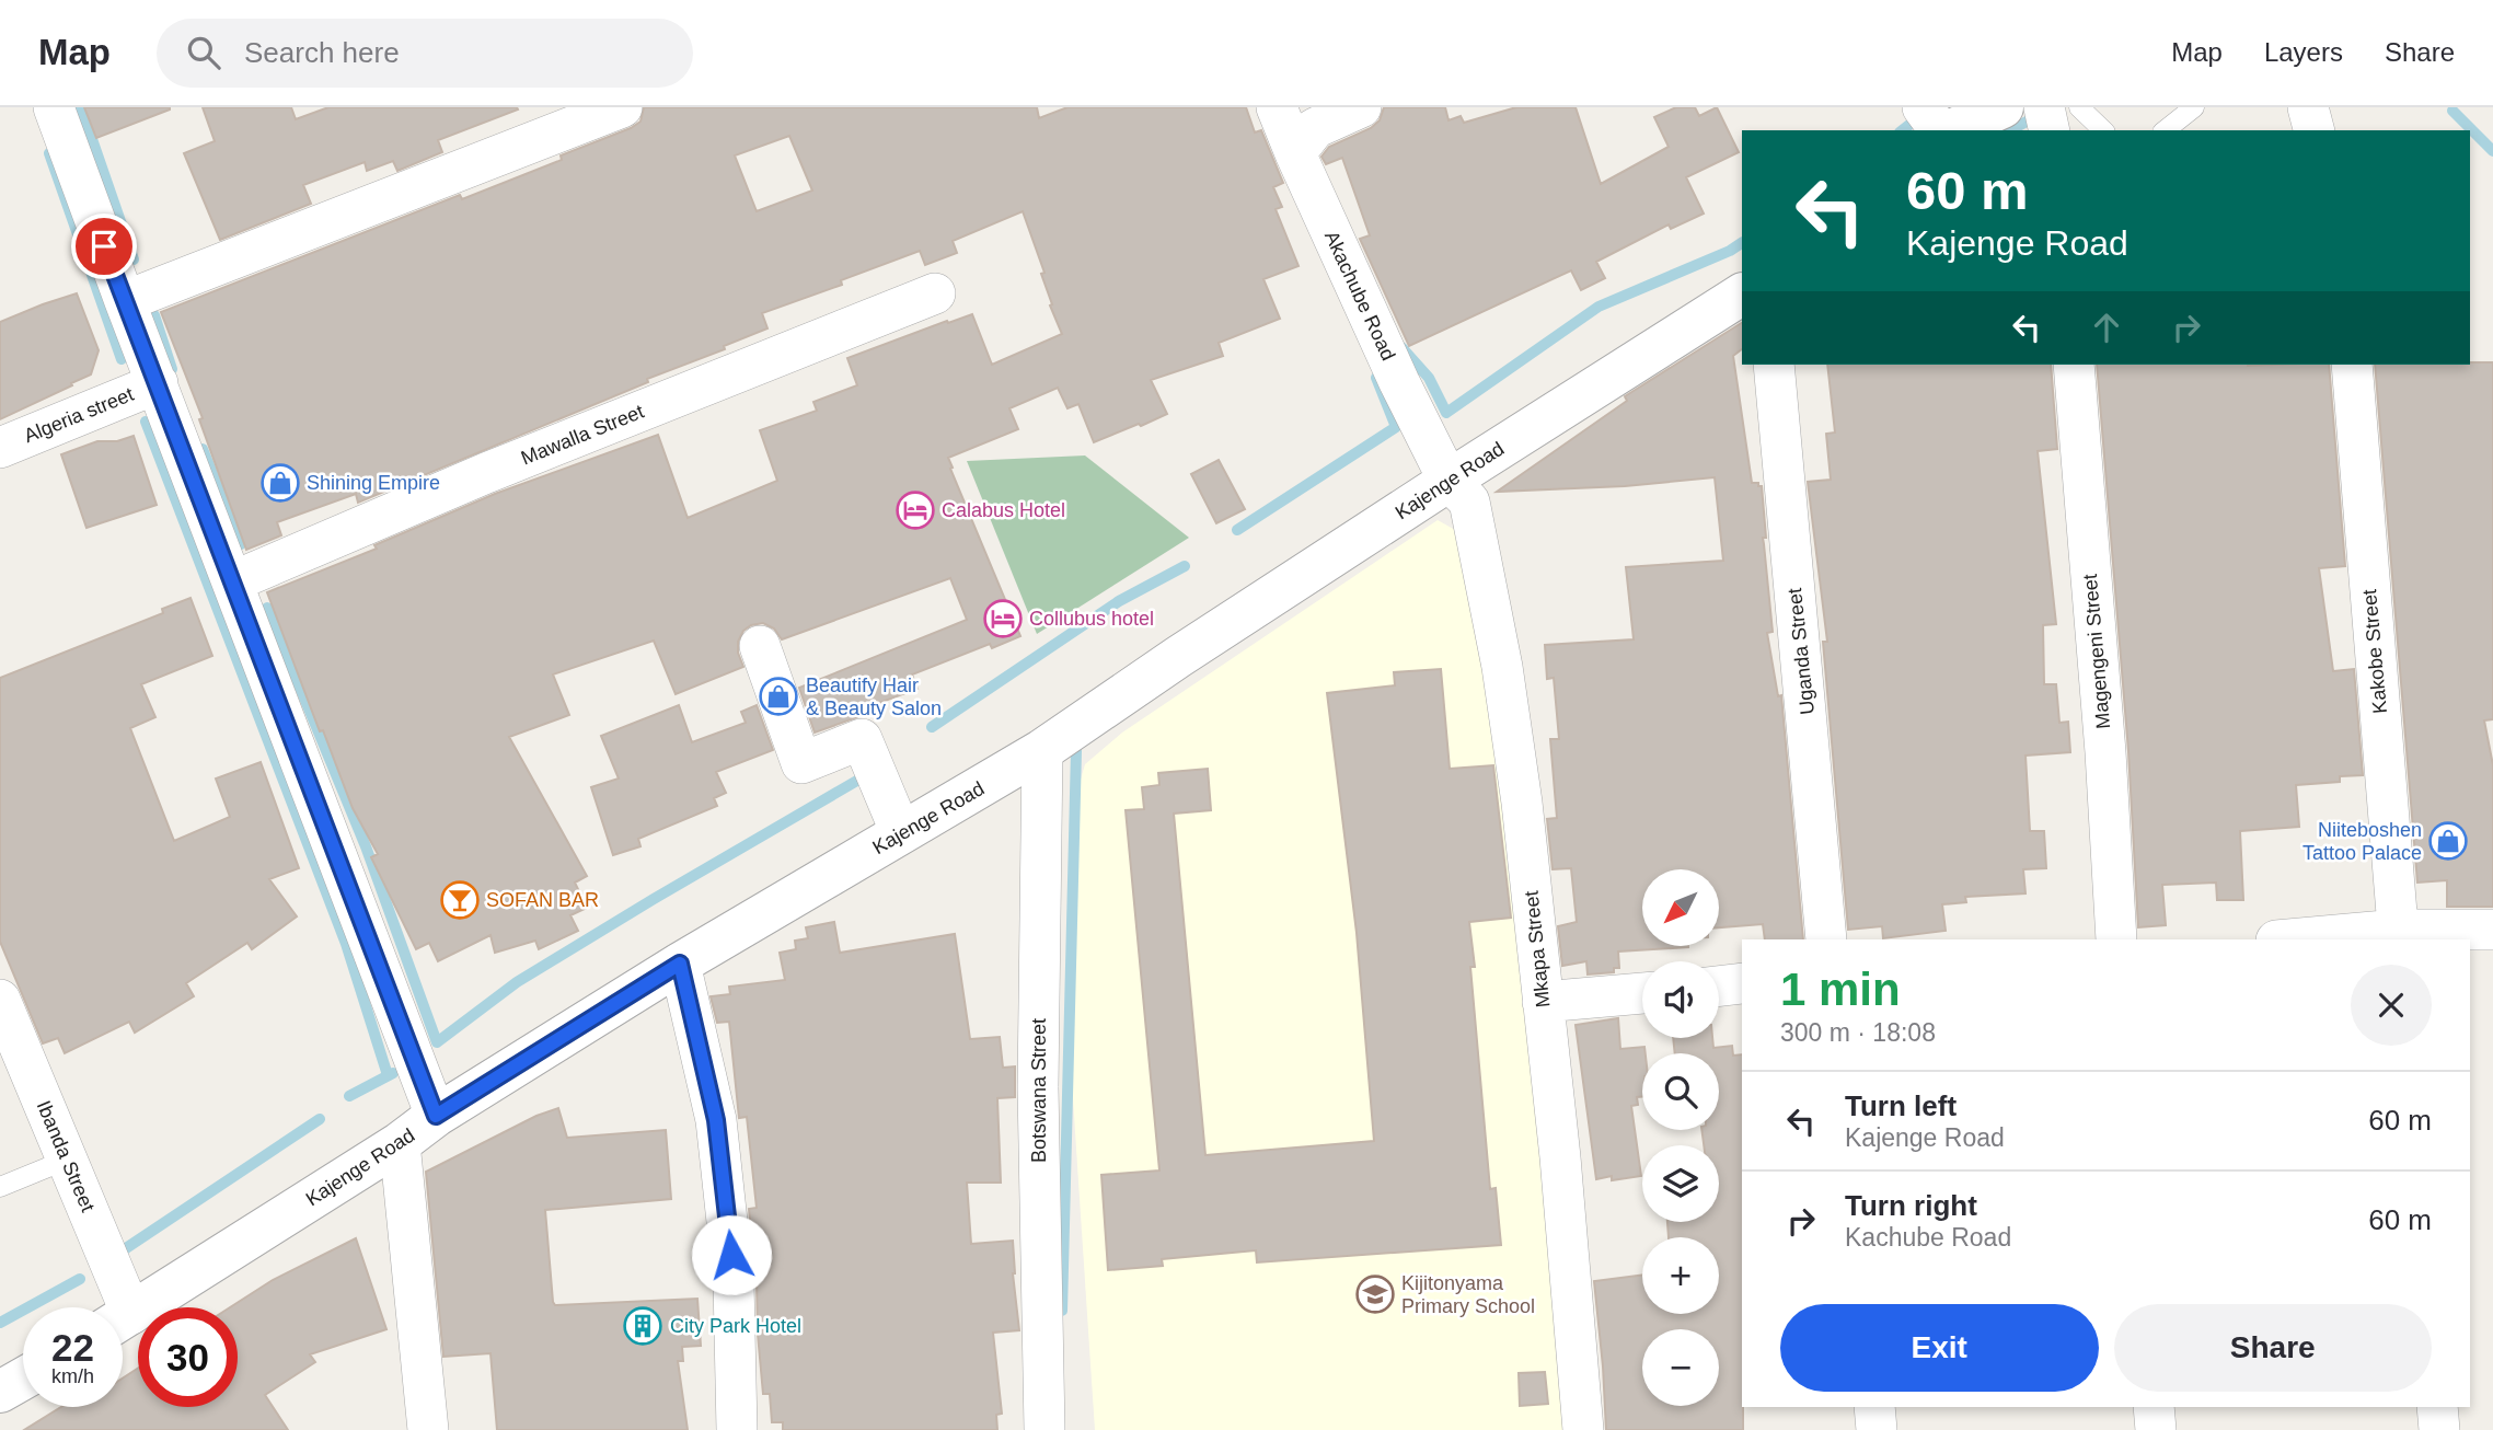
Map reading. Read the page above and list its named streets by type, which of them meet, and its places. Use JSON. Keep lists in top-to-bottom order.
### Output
{
  "streets": {
    "street": [
      "Akachube Road",
      "Algeria street",
      "Mawalla Street",
      "Kajenge Road",
      "Uganda Street",
      "Magengeni Street",
      "Kakobe Street",
      "Mkapa Street",
      "Botswana Street",
      "Ibanda Street"
    ]
  },
  "crossings": [
    ["Akachube Road", "Kajenge Road"],
    ["Akachube Road", "Mkapa Street"],
    ["Kajenge Road", "Mkapa Street"],
    ["Kajenge Road", "Botswana Street"]
  ],
  "places": {
    "shop": ["Shining Empire", "Beautify Hair & Beauty Salon", "Niiteboshen Tattoo Palace"],
    "hotel": ["Calabus Hotel", "Collubus hotel"],
    "bar": ["SOFAN BAR"],
    "school or university": ["Kijitonyama Primary School"],
    "building": ["City Park Hotel"]
  },
  "north": "bottom left",
  "page": {
    "header": "Map",
    "search": "Search here",
    "nav": ["Map", "Layers", "Share"],
    "turn": ["60 m", "Kajenge Road"],
    "map_buttons": ["+", "−"],
    "heading": ["1 min", "300 m · 18:08"],
    "list": [
      {
        "name": "Turn left",
        "note": "Kajenge Road",
        "value": "60 m"
      },
      {
        "name": "Turn right",
        "note": "Kachube Road",
        "value": "60 m"
      }
    ],
    "buttons": ["Exit", "Share"],
    "speed": "22 km/h",
    "limit": "30"
  }
}
